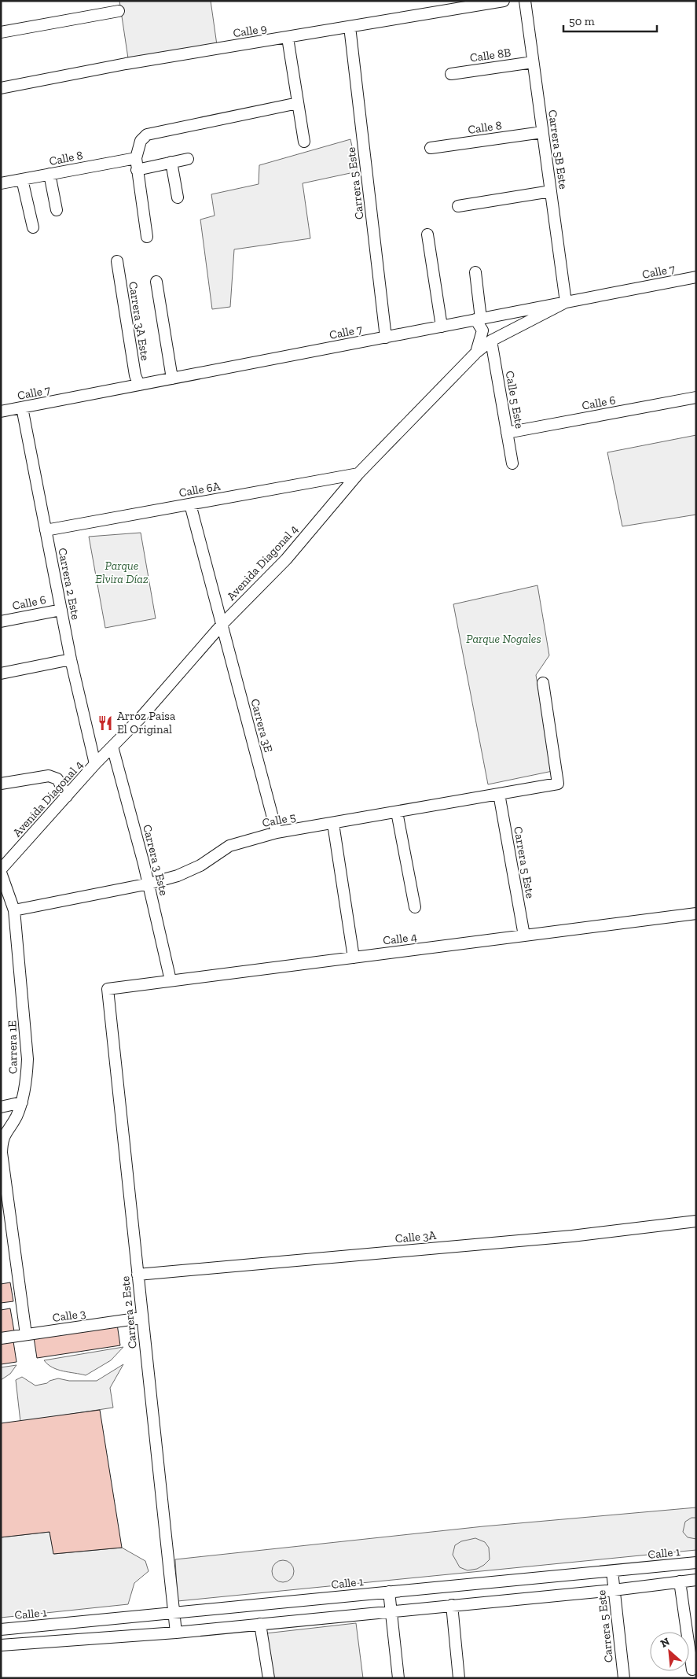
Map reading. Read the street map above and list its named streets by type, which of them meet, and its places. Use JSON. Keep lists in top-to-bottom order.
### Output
{
  "streets": {
    "street": [
      "Calle 9",
      "Calle 8B",
      "Calle 8",
      "Carrera 5B Este",
      "Carrera 5 Este",
      "Calle 7",
      "Carrera 3A Este",
      "Calle 5 Este",
      "Calle 6",
      "Calle 6A",
      "Avenida Diagonal 4",
      "Carrera 2 Este",
      "Carrera 3E",
      "Calle 5",
      "Carrera 3 Este",
      "Calle 4",
      "Carrera 1E",
      "Calle 3A",
      "Calle 3",
      "Calle 1"
    ]
  },
  "crossings": [
    ["Calle 9", "Carrera 5 Este"],
    ["Calle 8B", "Carrera 5B Este"],
    ["Calle 8", "Carrera 5B Este"],
    ["Carrera 5B Este", "Calle 7"],
    ["Carrera 5B Este", "Avenida Diagonal 4"],
    ["Carrera 5 Este", "Calle 7"],
    ["Carrera 5 Este", "Calle 5"],
    ["Carrera 5 Este", "Calle 4"],
    ["Carrera 5 Este", "Calle 1"],
    ["Calle 7", "Carrera 3A Este"],
    ["Calle 7", "Avenida Diagonal 4"],
    ["Calle 7", "Carrera 2 Este"],
    ["Calle 5 Este", "Calle 6"],
    ["Calle 5 Este", "Avenida Diagonal 4"],
    ["Calle 6", "Carrera 2 Este"],
    ["Calle 6A", "Avenida Diagonal 4"],
    ["Calle 6A", "Carrera 2 Este"],
    ["Calle 6A", "Carrera 3E"],
    ["Avenida Diagonal 4", "Carrera 2 Este"],
    ["Avenida Diagonal 4", "Carrera 3E"],
    ["Avenida Diagonal 4", "Carrera 3 Este"],
    ["Carrera 2 Este", "Calle 4"],
    ["Carrera 2 Este", "Calle 3A"],
    ["Carrera 2 Este", "Calle 3"],
    ["Carrera 2 Este", "Calle 1"],
    ["Carrera 3E", "Calle 5"],
    ["Calle 5", "Carrera 3 Este"],
    ["Calle 5", "Carrera 1E"],
    ["Carrera 3 Este", "Calle 4"],
    ["Carrera 1E", "Calle 3"]
  ],
  "parks": ["Parque Elvira Díaz", "Parque Nogales"],
  "places": {
    "restaurant": ["Arroz Paisa El Original"]
  },
  "scale_bar": "50 m",
  "north": "top left"
}
